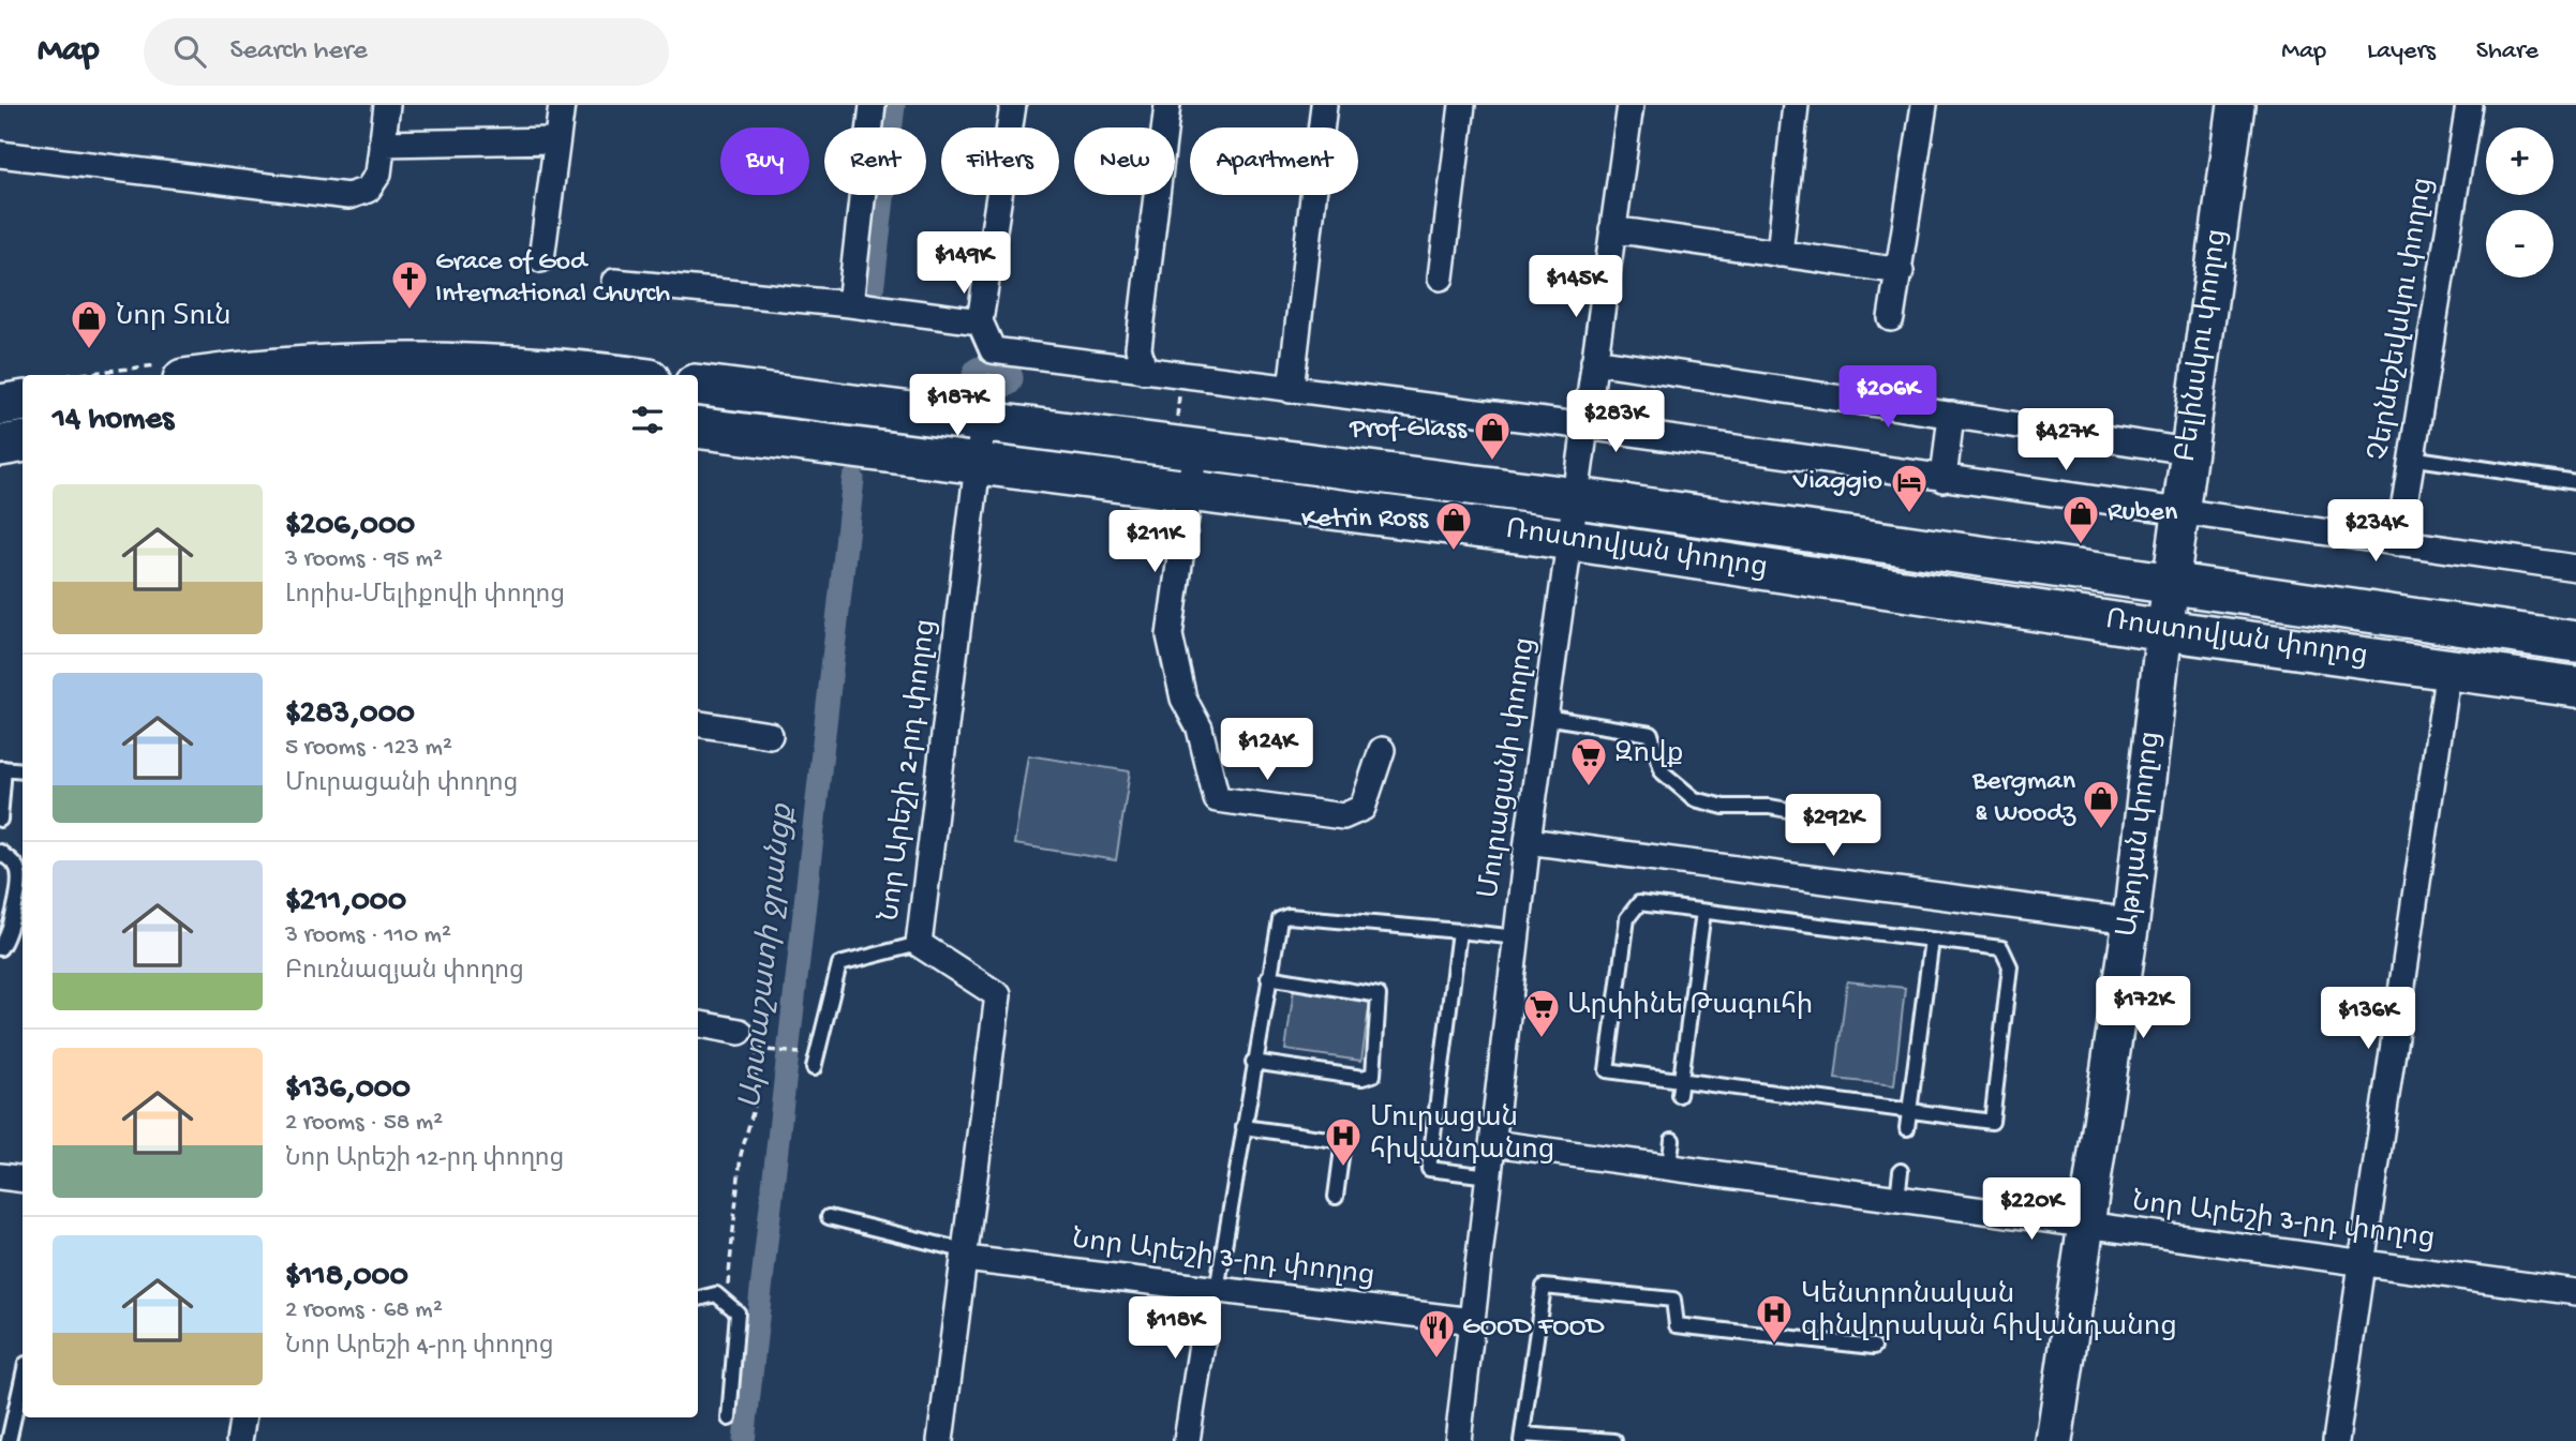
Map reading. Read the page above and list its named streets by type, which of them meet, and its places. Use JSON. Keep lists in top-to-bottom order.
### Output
{
  "streets": {
    "main road": ["Բելինսկու փողոց", "Ռոստովյան փողոց", "Աթոյան փողոց"],
    "street": [
      "Չերնեշեվսկու փողոց",
      "Մուրացանի փողոց",
      "Նոր Արեշի 2-րդ փողոց",
      "Նոր Արեշի 3-րդ փողոց"
    ]
  },
  "crossings": [
    ["Բելինսկու փողոց", "Ռոստովյան փողոց"],
    ["Բելինսկու փողոց", "Աթոյան փողոց"],
    ["Ռոստովյան փողոց", "Մուրացանի փողոց"],
    ["Ռոստովյան փողոց", "Նոր Արեշի 2-րդ փողոց"],
    ["Ռոստովյան փողոց", "Աթոյան փողոց"],
    ["Մուրացանի փողոց", "Նոր Արեշի 3-րդ փողոց"],
    ["Նոր Արեշի 2-րդ փողոց", "Նոր Արեշի 3-րդ փողոց"],
    ["Աթոյան փողոց", "Նոր Արեշի 3-րդ փողոց"]
  ],
  "water": ["Արտաշատի ջրանցք"],
  "places": {
    "church": ["Grace of God International Church"],
    "shop": [
      "Նոր Տուն",
      "Prof-Glass",
      "Ruben",
      "Ketrin Ross",
      "Bergman & Woodz"
    ],
    "hotel": ["Viaggio"],
    "supermarket": ["Զովք", "Արփինե Թագուհի"],
    "hospital": ["Մուրացան հիվանդանոց", "Կենտրոնական զինվորական հիվանդանոց"],
    "restaurant": ["GOOD FOOD"]
  },
  "page": {
    "header": "Map",
    "search": "Search here",
    "nav": ["Map", "Layers", "Share"],
    "map_buttons": ["+", "−"],
    "chip": [
      "Buy",
      "Rent",
      "Filters",
      "New",
      "Apartment"
    ],
    "price": [
      "$149K",
      "$145K",
      "$206K",
      "$187K",
      "$283K",
      "$427K",
      "$234K",
      "$211K",
      "$124K",
      "$292K",
      "$172K",
      "$136K",
      "$220K",
      "$118K"
    ],
    "heading": "14 homes",
    "list": [
      {
        "name": "$206,000",
        "note": "3 rooms · 95 m² · Լորիս-Մելիքովի փողոց"
      },
      {
        "name": "$283,000",
        "note": "5 rooms · 123 m² · Մուրացանի փողոց"
      },
      {
        "name": "$211,000",
        "note": "3 rooms · 110 m² · Բուռնազյան փողոց"
      },
      {
        "name": "$136,000",
        "note": "2 rooms · 58 m² · Նոր Արեշի 12-րդ փողոց"
      },
      {
        "name": "$118,000",
        "note": "2 rooms · 68 m² · Նոր Արեշի 4-րդ փողոց"
      }
    ]
  }
}
